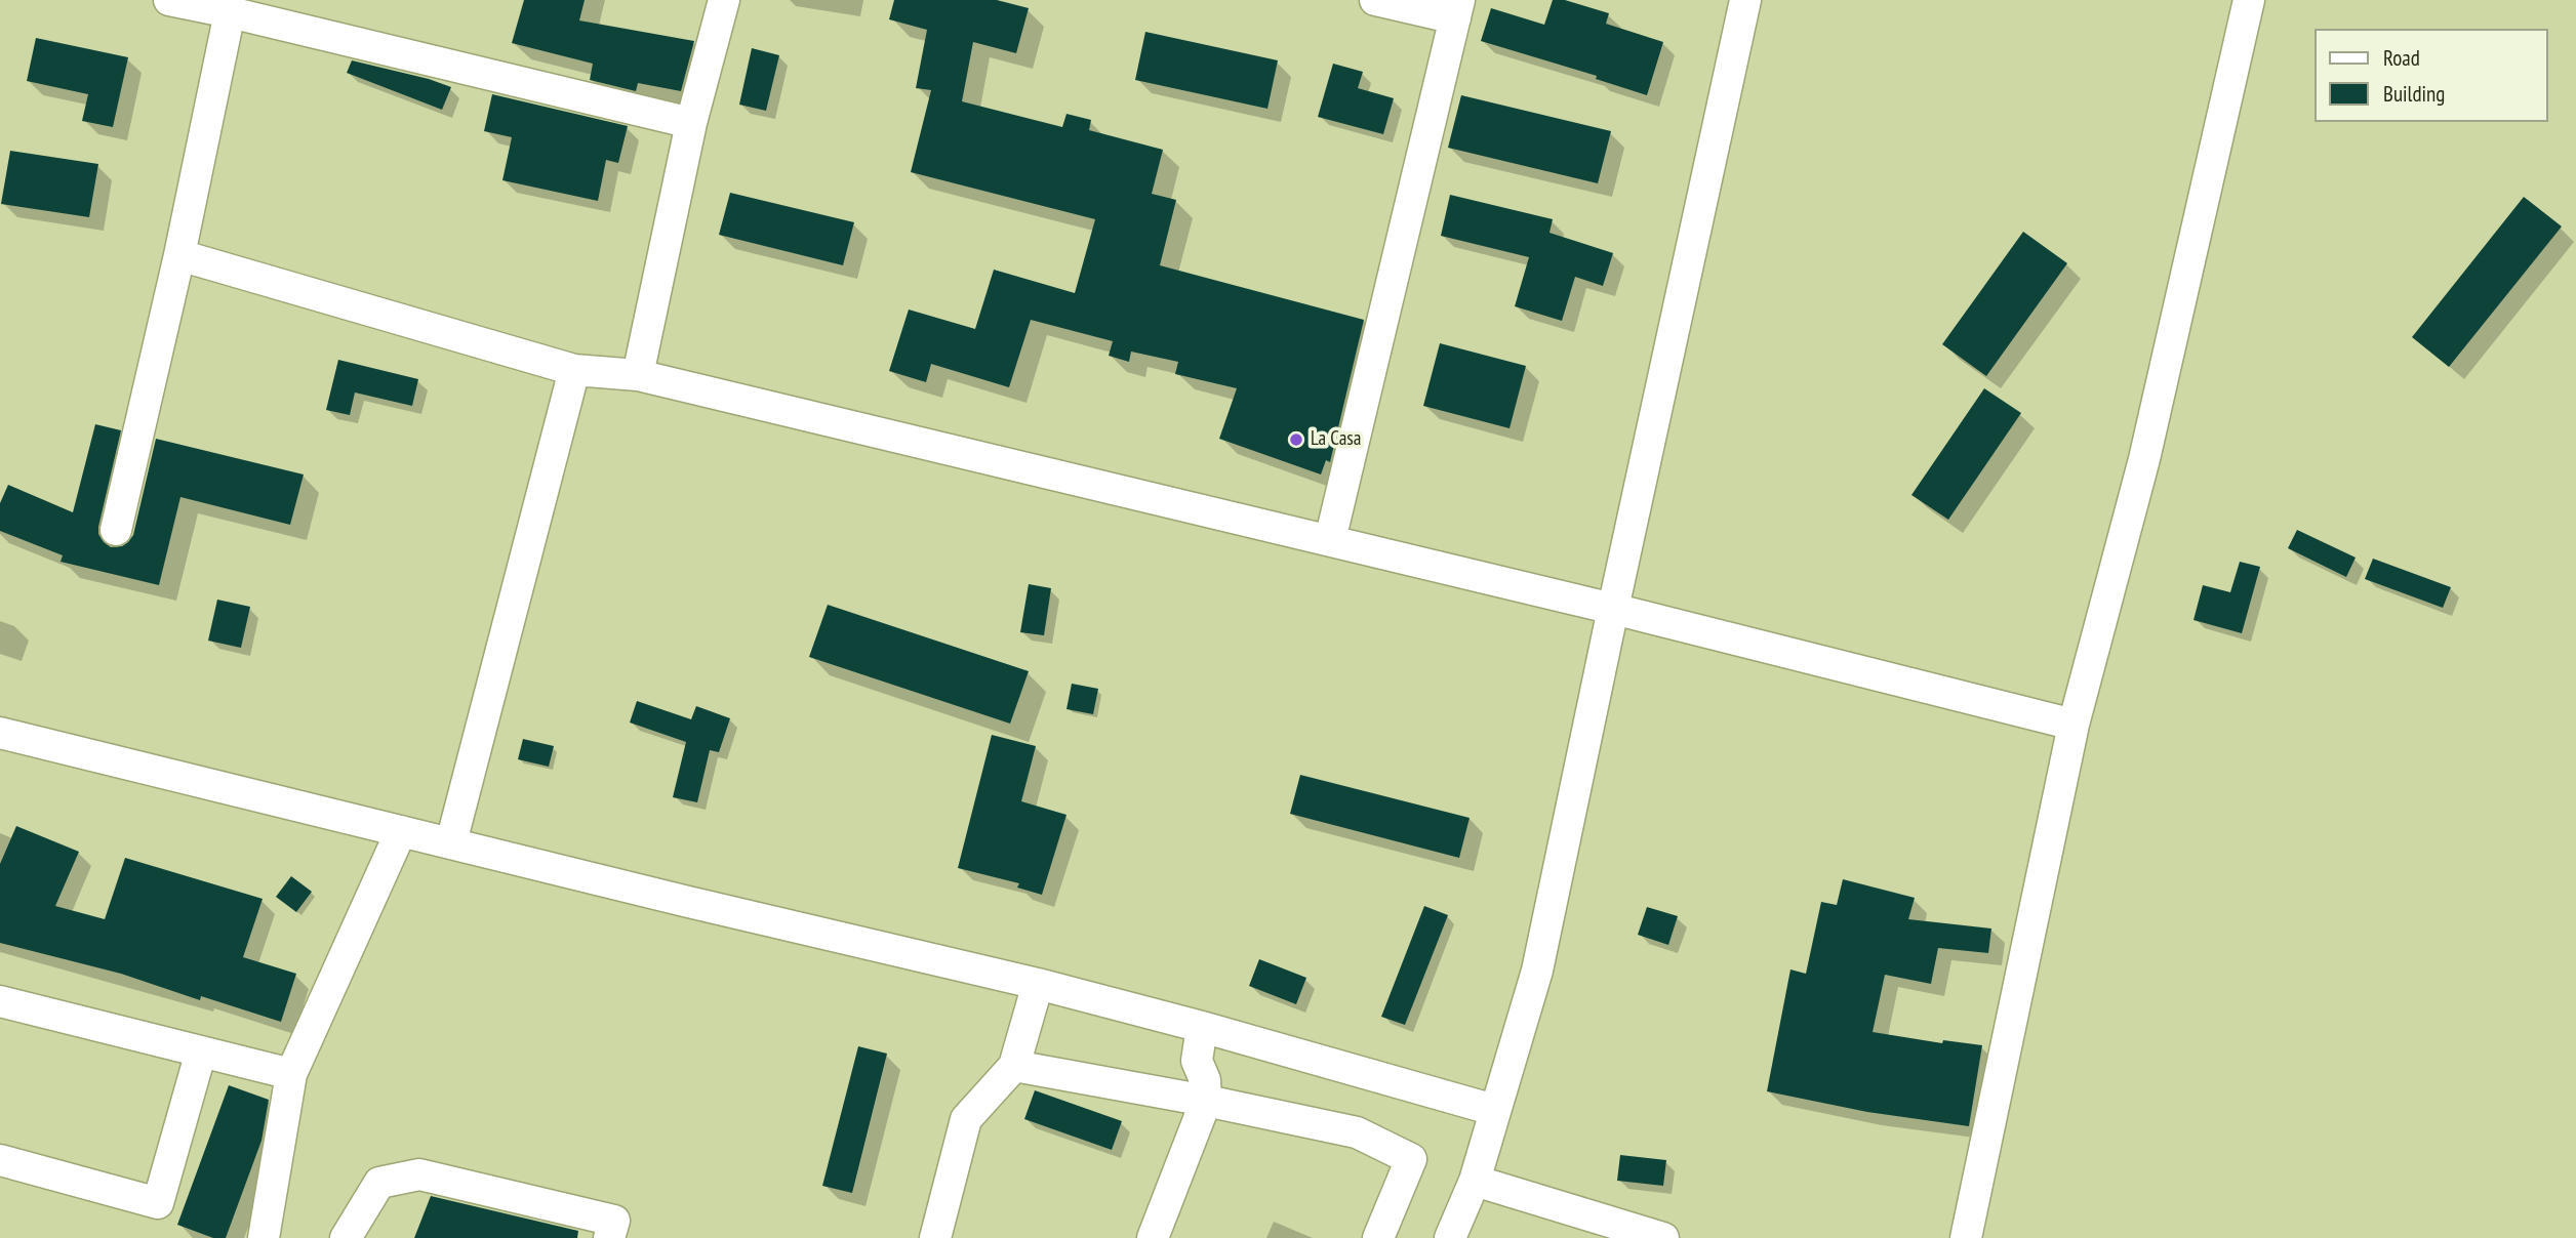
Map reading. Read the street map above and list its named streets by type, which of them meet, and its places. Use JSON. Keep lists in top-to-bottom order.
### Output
{
  "places": ["La Casa"],
  "legend": ["Road", "Building"]
}
